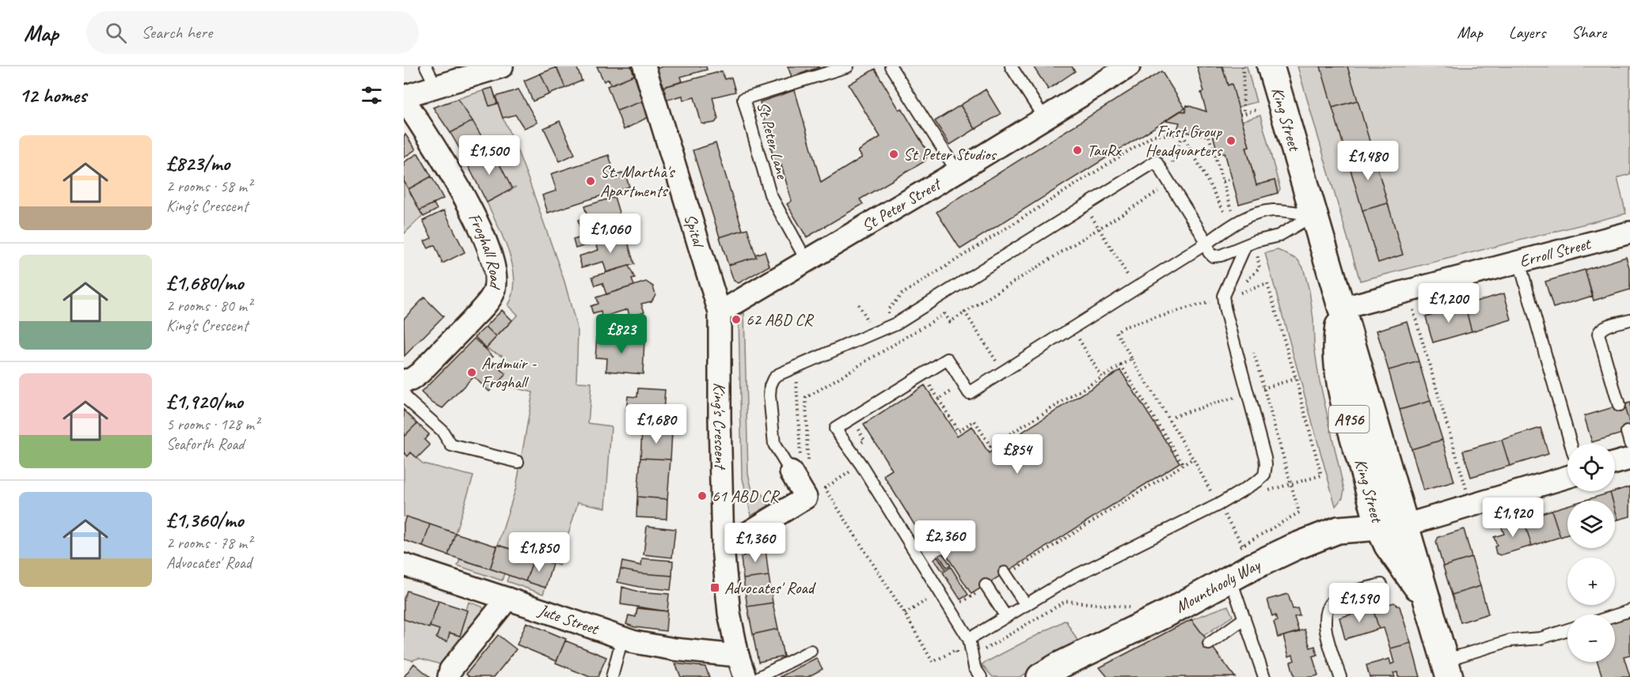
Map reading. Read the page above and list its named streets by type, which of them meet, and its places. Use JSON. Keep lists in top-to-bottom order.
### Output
{
  "streets": {
    "main road": ["King Street", "A956", "Mounthooly Way"],
    "street": [
      "St Peter Street",
      "Spital",
      "Froghall Road",
      "Erroll Street",
      "King's Crescent",
      "Jute Street"
    ],
    "lane": ["St Peter Lane"]
  },
  "crossings": [
    ["King Street", "Erroll Street"],
    ["King Street", "Mounthooly Way"],
    ["St Peter Lane", "St Peter Street"],
    ["St Peter Street", "Spital"],
    ["St Peter Street", "King's Crescent"],
    ["Spital", "King's Crescent"],
    ["King's Crescent", "Jute Street"]
  ],
  "places": {
    "other": [
      "First Group Headquarters",
      "TauRx",
      "St Peter Studios",
      "St. Martha's Apartments",
      "62 ABD CR",
      "Ardmuir - Froghall",
      "61 ABD CR"
    ],
    "transit": ["Advocates' Road"]
  },
  "page": {
    "header": "Map",
    "search": "Search here",
    "nav": ["Map", "Layers", "Share"],
    "heading": "12 homes",
    "list": [
      {
        "name": "£823/mo",
        "note": "2 rooms · 58 m² · King's Crescent"
      },
      {
        "name": "£1,680/mo",
        "note": "2 rooms · 80 m² · King's Crescent"
      },
      {
        "name": "£1,920/mo",
        "note": "5 rooms · 128 m² · Seaforth Road"
      },
      {
        "name": "£1,360/mo",
        "note": "2 rooms · 78 m² · Advocates' Road"
      }
    ],
    "price": [
      "£1,500",
      "£1,480",
      "£1,060",
      "£1,200",
      "£823",
      "£1,680",
      "£854",
      "£1,920",
      "£2,360",
      "£1,360",
      "£1,850",
      "£1,590"
    ],
    "map_buttons": ["+", "−"]
  }
}
